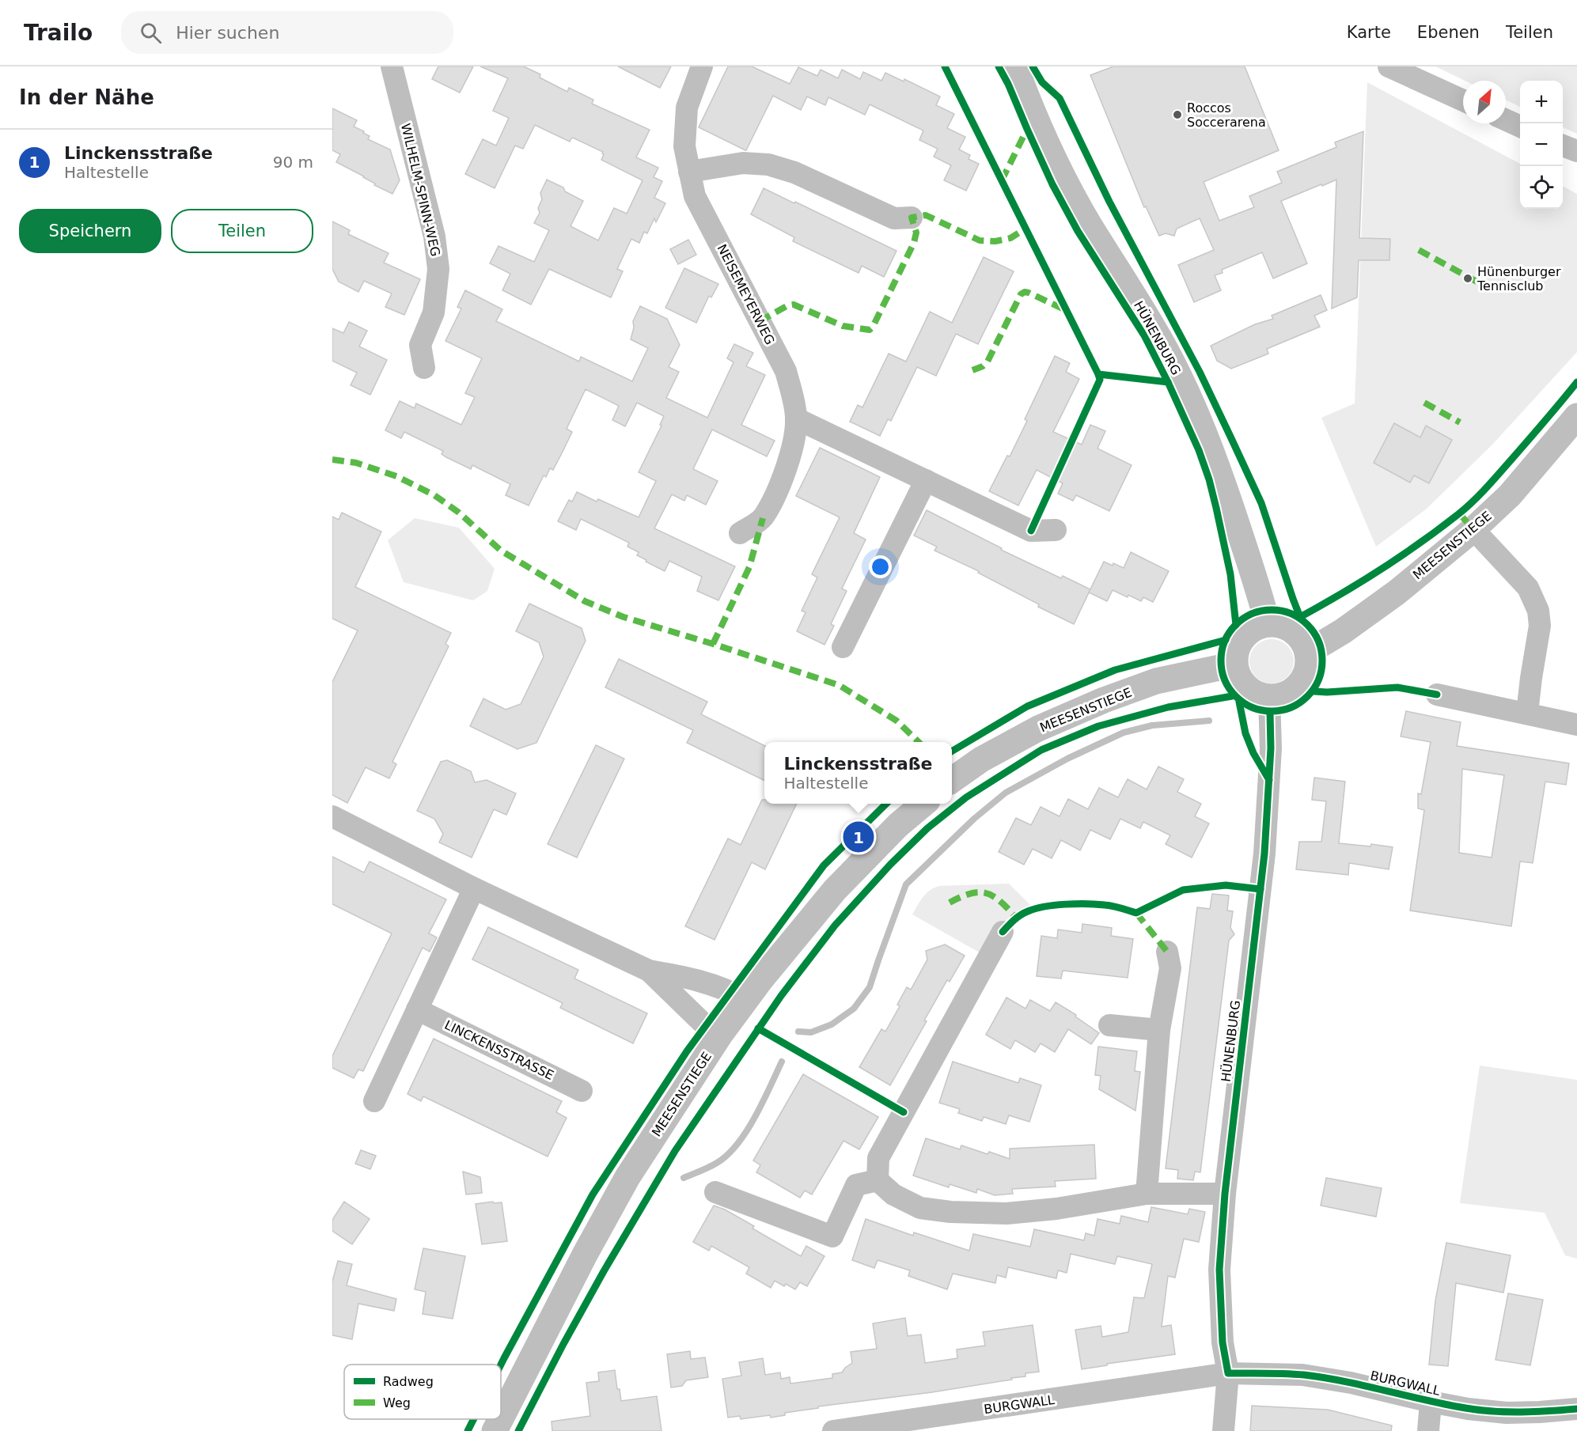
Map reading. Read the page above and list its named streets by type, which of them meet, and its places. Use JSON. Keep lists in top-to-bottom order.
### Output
{
  "streets": {
    "street": [
      "WILHELM-SPINN-WEG",
      "NEISEMEYERWEG",
      "HÜNENBURG",
      "MEESENSTIEGE",
      "LINCKENSSTRASSE",
      "BURGWALL"
    ]
  },
  "crossings": [
    ["HÜNENBURG", "MEESENSTIEGE"],
    ["HÜNENBURG", "BURGWALL"]
  ],
  "places": ["Roccos Soccerarena", "Hünenburger Tennisclub"],
  "legend": ["Radweg", "Weg"],
  "north": "top right",
  "page": {
    "header": "Trailo",
    "search": "Hier suchen",
    "nav": ["Karte", "Ebenen", "Teilen"],
    "heading": "In der Nähe",
    "map_buttons": ["+", "−"],
    "list": [
      {
        "mark": "1",
        "name": "Linckensstraße",
        "note": "Haltestelle",
        "value": "90 m"
      }
    ],
    "buttons": ["Speichern", "Teilen"],
    "popup": ["Linckensstraße", "Haltestelle"],
    "pins": "1"
  }
}
